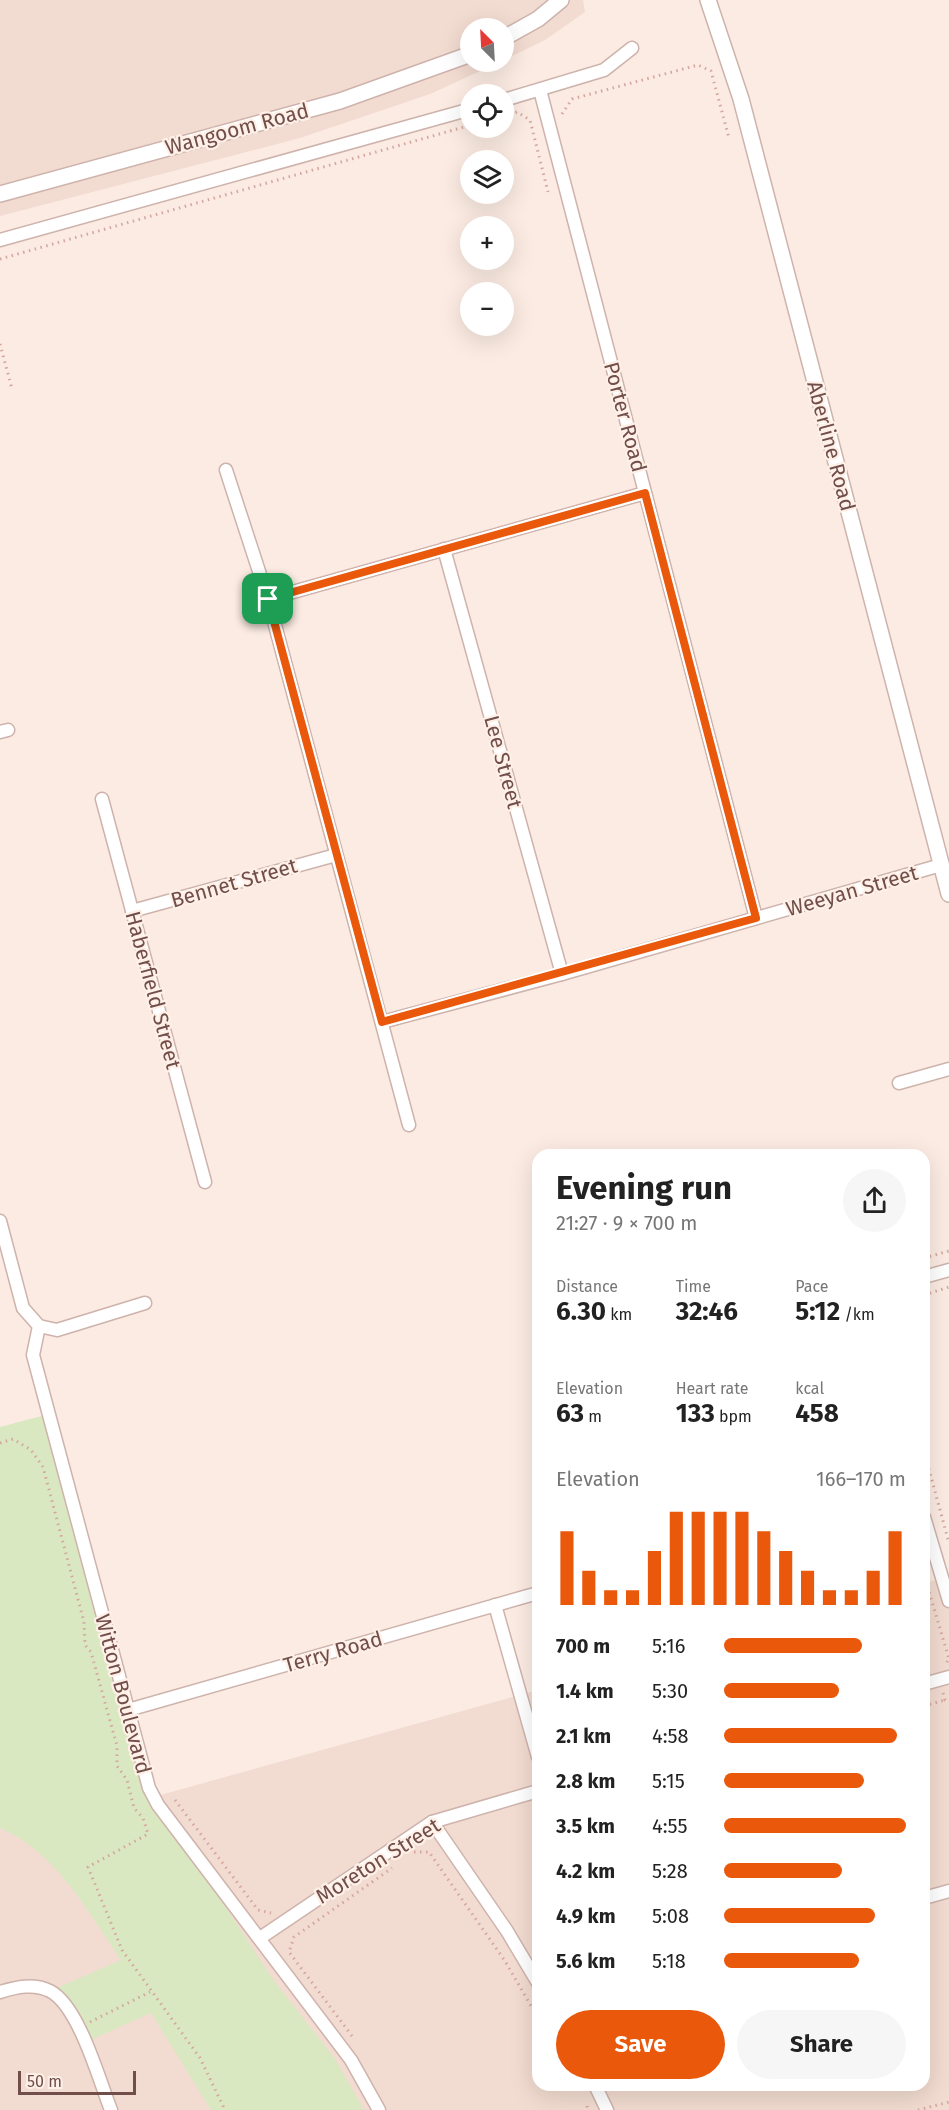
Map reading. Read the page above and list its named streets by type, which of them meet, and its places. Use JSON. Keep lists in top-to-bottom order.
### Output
{
  "streets": {
    "street": [
      "Wangoom Road",
      "Porter Road",
      "Aberline Road",
      "Lee Street",
      "Bennet Street",
      "Weeyan Street",
      "Haberfield Street",
      "Terry Road",
      "Witton Boulevard",
      "Moreton Street"
    ]
  },
  "crossings": [
    ["Porter Road", "Weeyan Street"],
    ["Aberline Road", "Weeyan Street"],
    ["Lee Street", "Weeyan Street"],
    ["Bennet Street", "Haberfield Street"],
    ["Terry Road", "Witton Boulevard"],
    ["Witton Boulevard", "Moreton Street"]
  ],
  "scale_bar": "50 m",
  "north": "top left",
  "page": {
    "map_buttons": ["+", "−"],
    "heading": ["Evening run", "21:27 · 9 × 700 m"],
    "stats": [
      ["Distance", "6.30 km"],
      ["Time", "32:46"],
      ["Pace", "5:12 /km"],
      ["Elevation", "63 m"],
      ["Heart rate", "133 bpm"],
      ["kcal", "458"]
    ],
    "chart": ["Elevation", "166–170 m"],
    "list": [
      {
        "name": "700 m",
        "note": "5:16"
      },
      {
        "name": "1.4 km",
        "note": "5:30"
      },
      {
        "name": "2.1 km",
        "note": "4:58"
      },
      {
        "name": "2.8 km",
        "note": "5:15"
      },
      {
        "name": "3.5 km",
        "note": "4:55"
      },
      {
        "name": "4.2 km",
        "note": "5:28"
      },
      {
        "name": "4.9 km",
        "note": "5:08"
      },
      {
        "name": "5.6 km",
        "note": "5:18"
      }
    ],
    "buttons": ["Save", "Share"],
    "scale": "50 m"
  }
}
